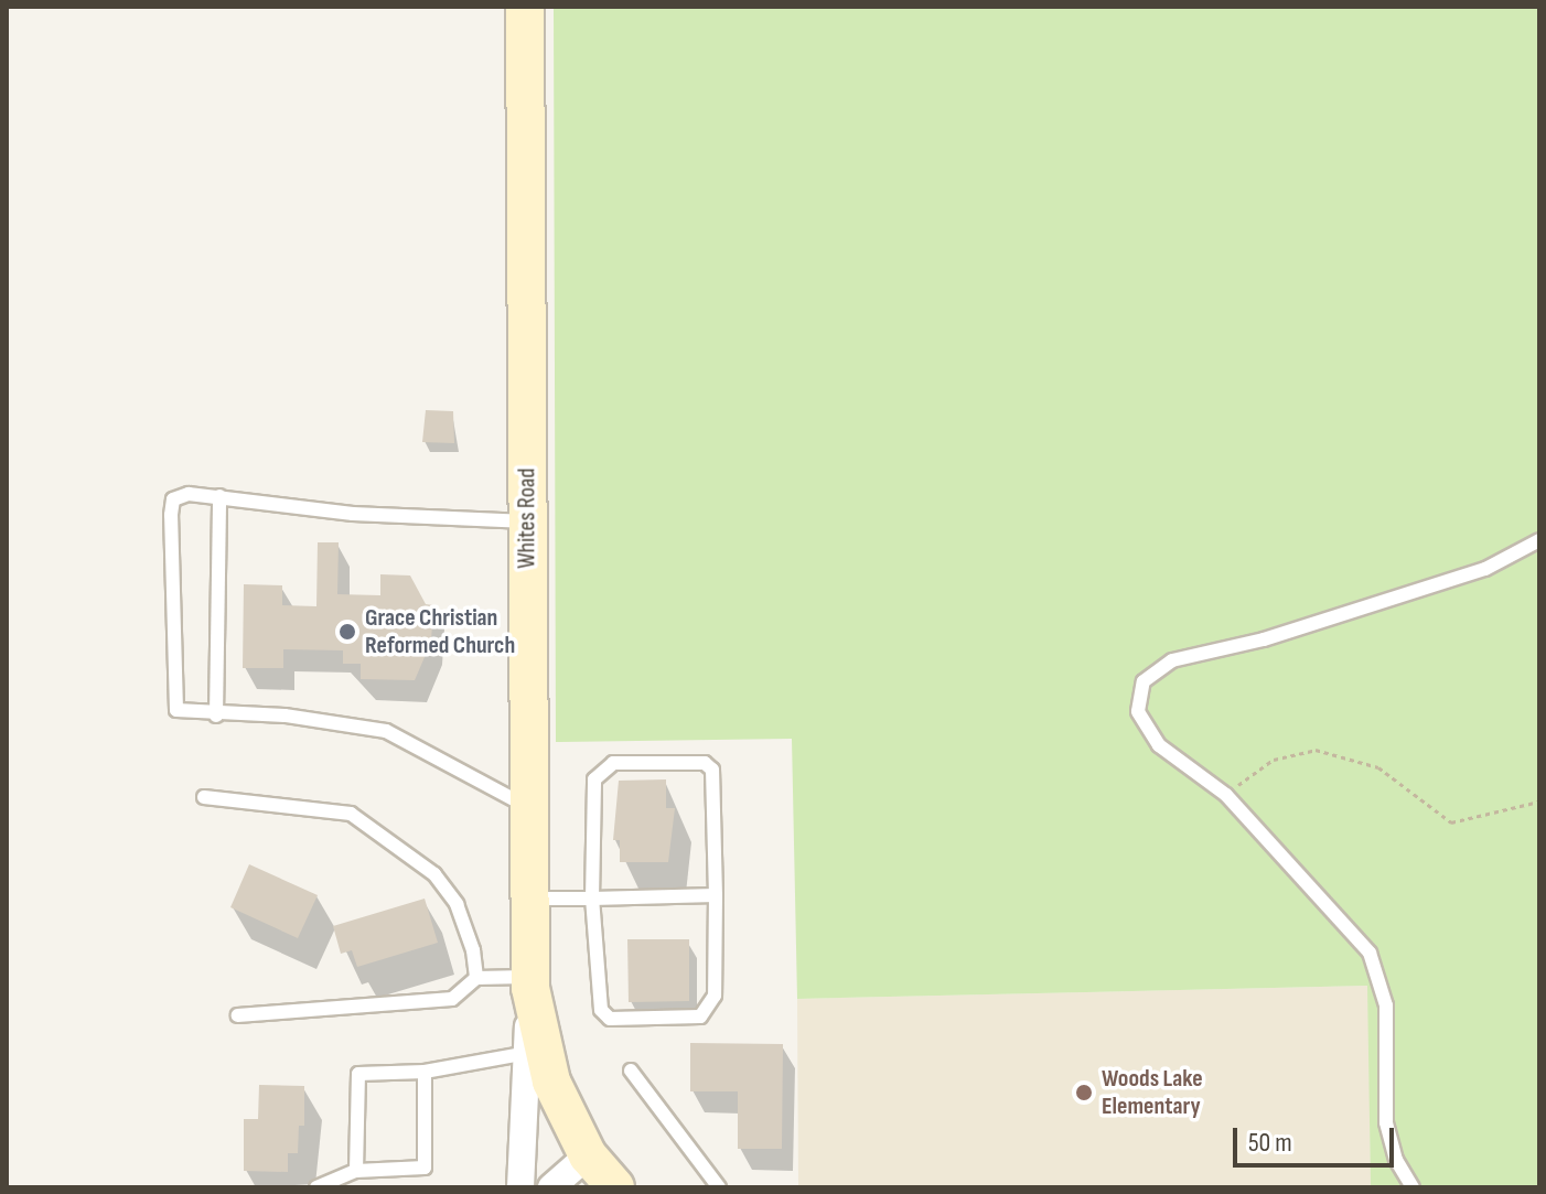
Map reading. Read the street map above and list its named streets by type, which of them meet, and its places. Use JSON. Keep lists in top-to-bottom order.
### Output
{
  "streets": {
    "street": ["Whites Road"]
  },
  "places": ["Grace Christian Reformed Church", "Woods Lake Elementary"],
  "scale_bar": "50 m"
}
